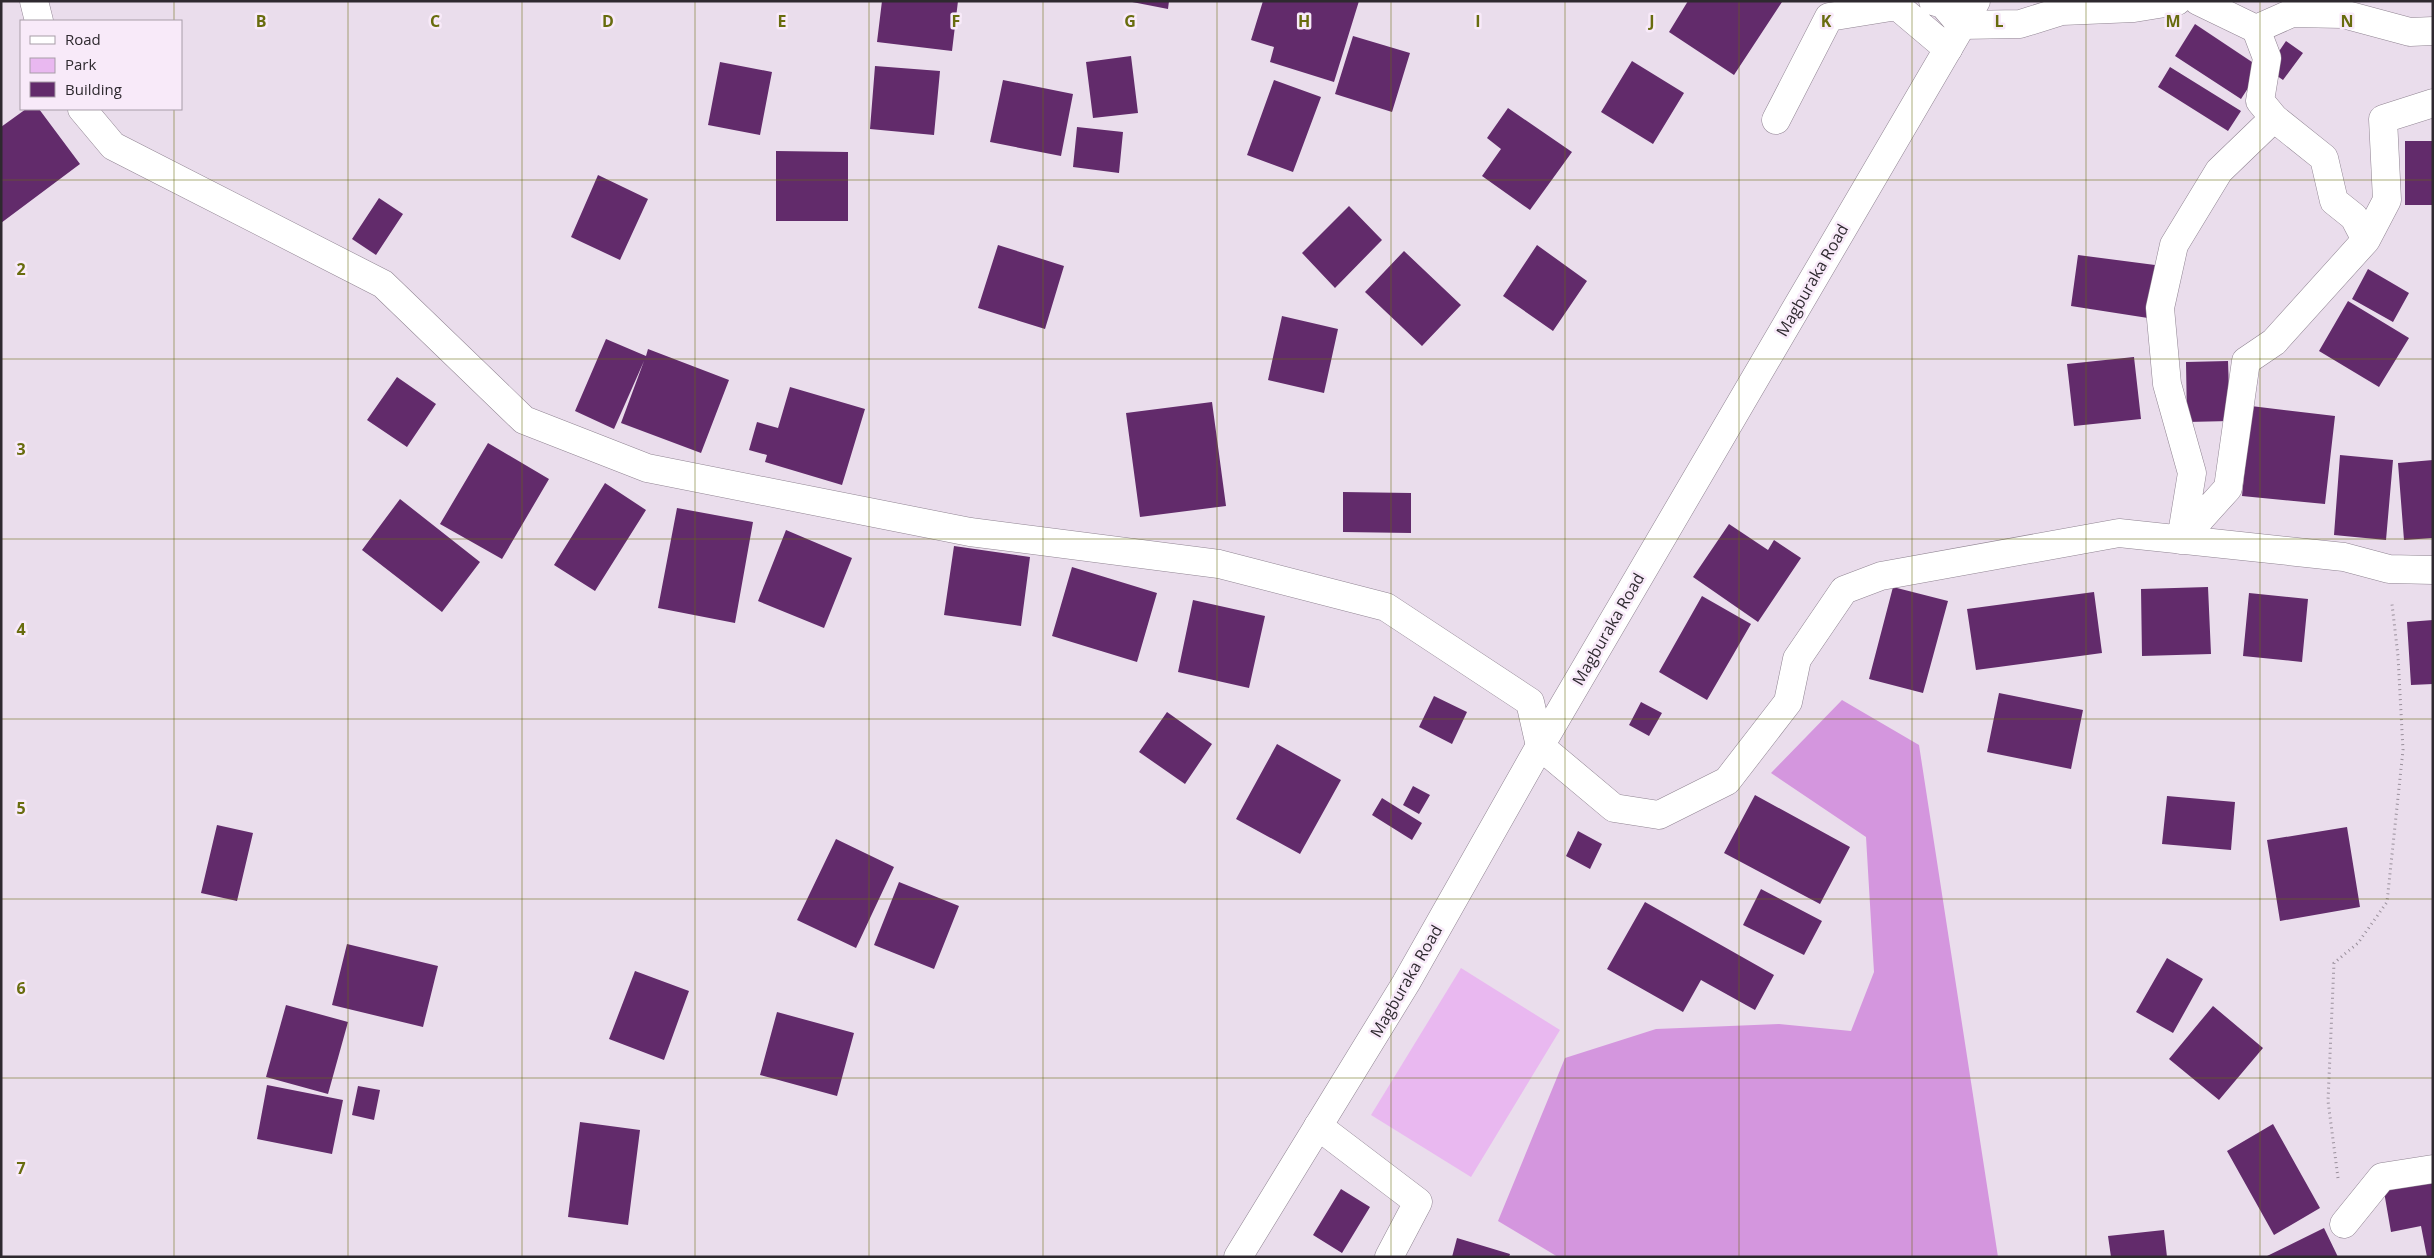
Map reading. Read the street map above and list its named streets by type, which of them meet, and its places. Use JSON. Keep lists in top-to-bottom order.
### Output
{
  "streets": {
    "street": ["Magburaka Road"]
  },
  "legend": ["Road", "Park", "Building"],
  "grid": {
    "columns": [
      "B",
      "C",
      "D",
      "E",
      "F",
      "G",
      "H",
      "I",
      "J",
      "K",
      "L",
      "M",
      "N"
    ],
    "rows": [
      "2",
      "3",
      "4",
      "5",
      "6",
      "7"
    ]
  }
}
